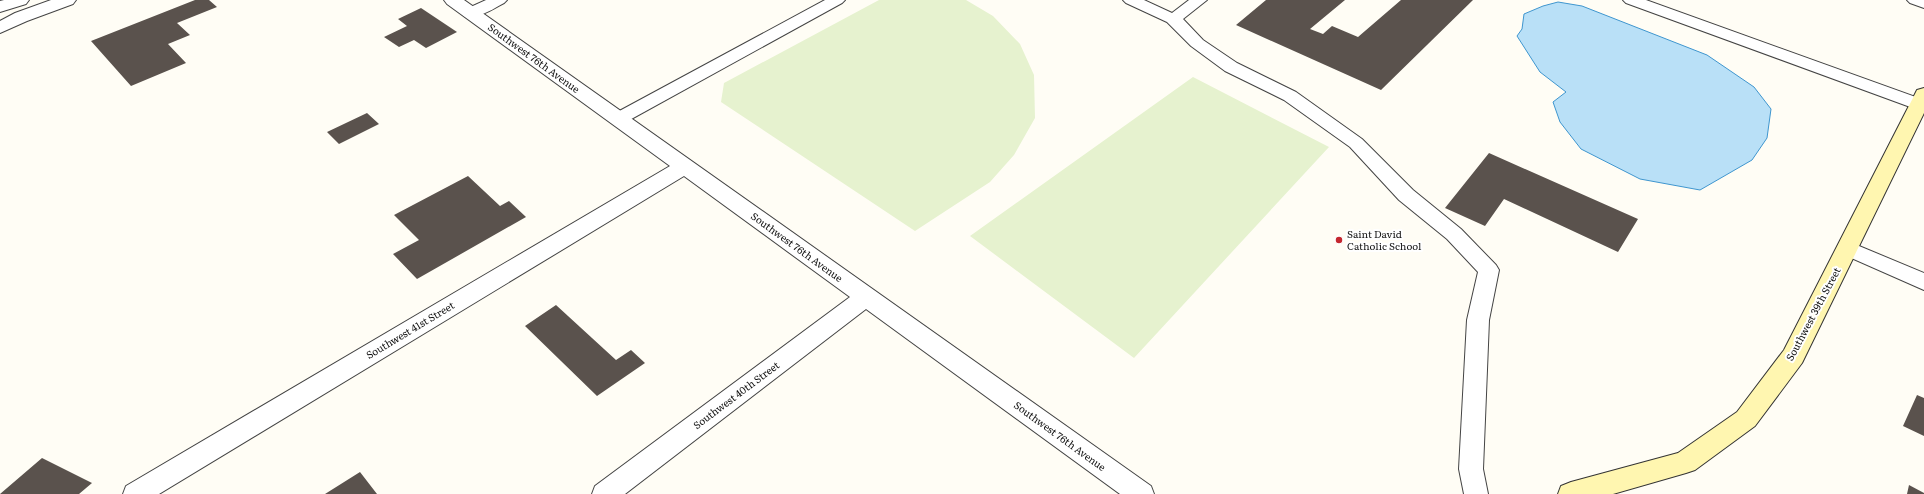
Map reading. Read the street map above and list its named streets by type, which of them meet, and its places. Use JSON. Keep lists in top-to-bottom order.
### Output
{
  "streets": {
    "street": [
      "Southwest 76th Avenue",
      "Southwest 39th Street",
      "Southwest 41st Street",
      "Southwest 40th Street"
    ]
  },
  "crossings": [
    ["Southwest 76th Avenue", "Southwest 41st Street"],
    ["Southwest 76th Avenue", "Southwest 40th Street"]
  ],
  "places": ["Saint David Catholic School"]
}
